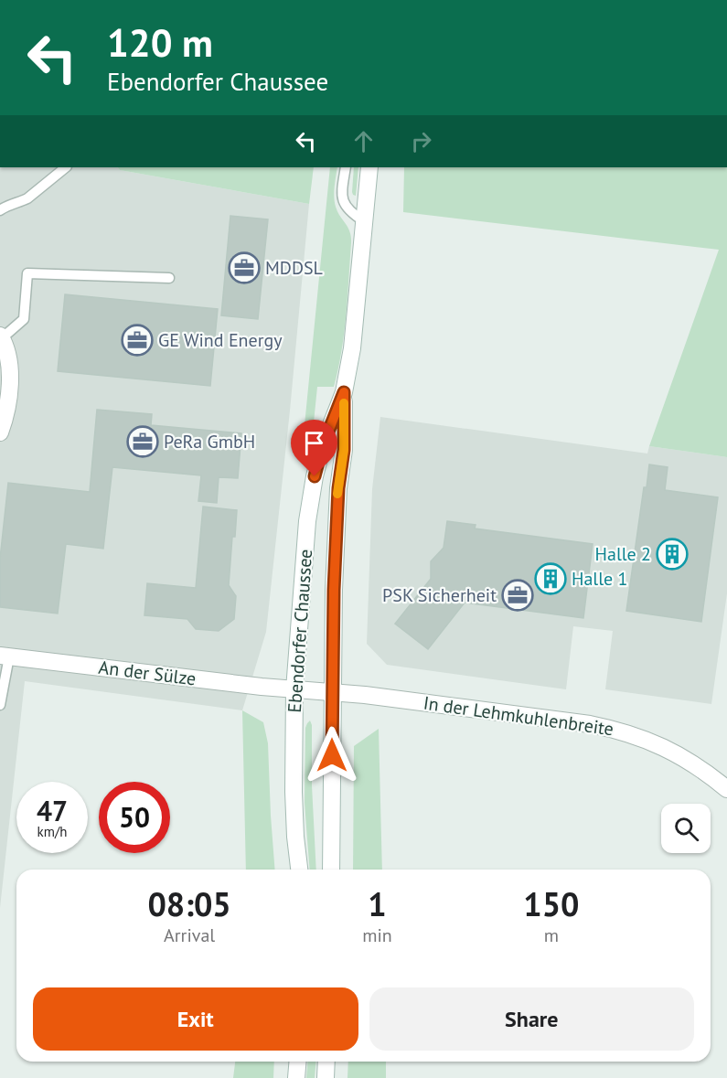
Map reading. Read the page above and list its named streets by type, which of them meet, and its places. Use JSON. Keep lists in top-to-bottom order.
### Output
{
  "streets": {
    "main road": ["Ebendorfer Chaussee", "An der Sülze", "In der Lehmkuhlenbreite"]
  },
  "crossings": [
    ["Ebendorfer Chaussee", "An der Sülze"],
    ["Ebendorfer Chaussee", "In der Lehmkuhlenbreite"],
    ["An der Sülze", "In der Lehmkuhlenbreite"]
  ],
  "places": {
    "office": [
      "MDDSL",
      "GE Wind Energy",
      "PeRa GmbH",
      "PSK Sicherheit"
    ],
    "building": ["Halle 2", "Halle 1"]
  },
  "page": {
    "turn": ["120 m", "Ebendorfer Chaussee"],
    "speed": "47 km/h",
    "limit": "50",
    "eta": [
      "08:05",
      "Arrival",
      "1",
      "min",
      "150",
      "m"
    ],
    "buttons": ["Exit", "Share"]
  }
}
